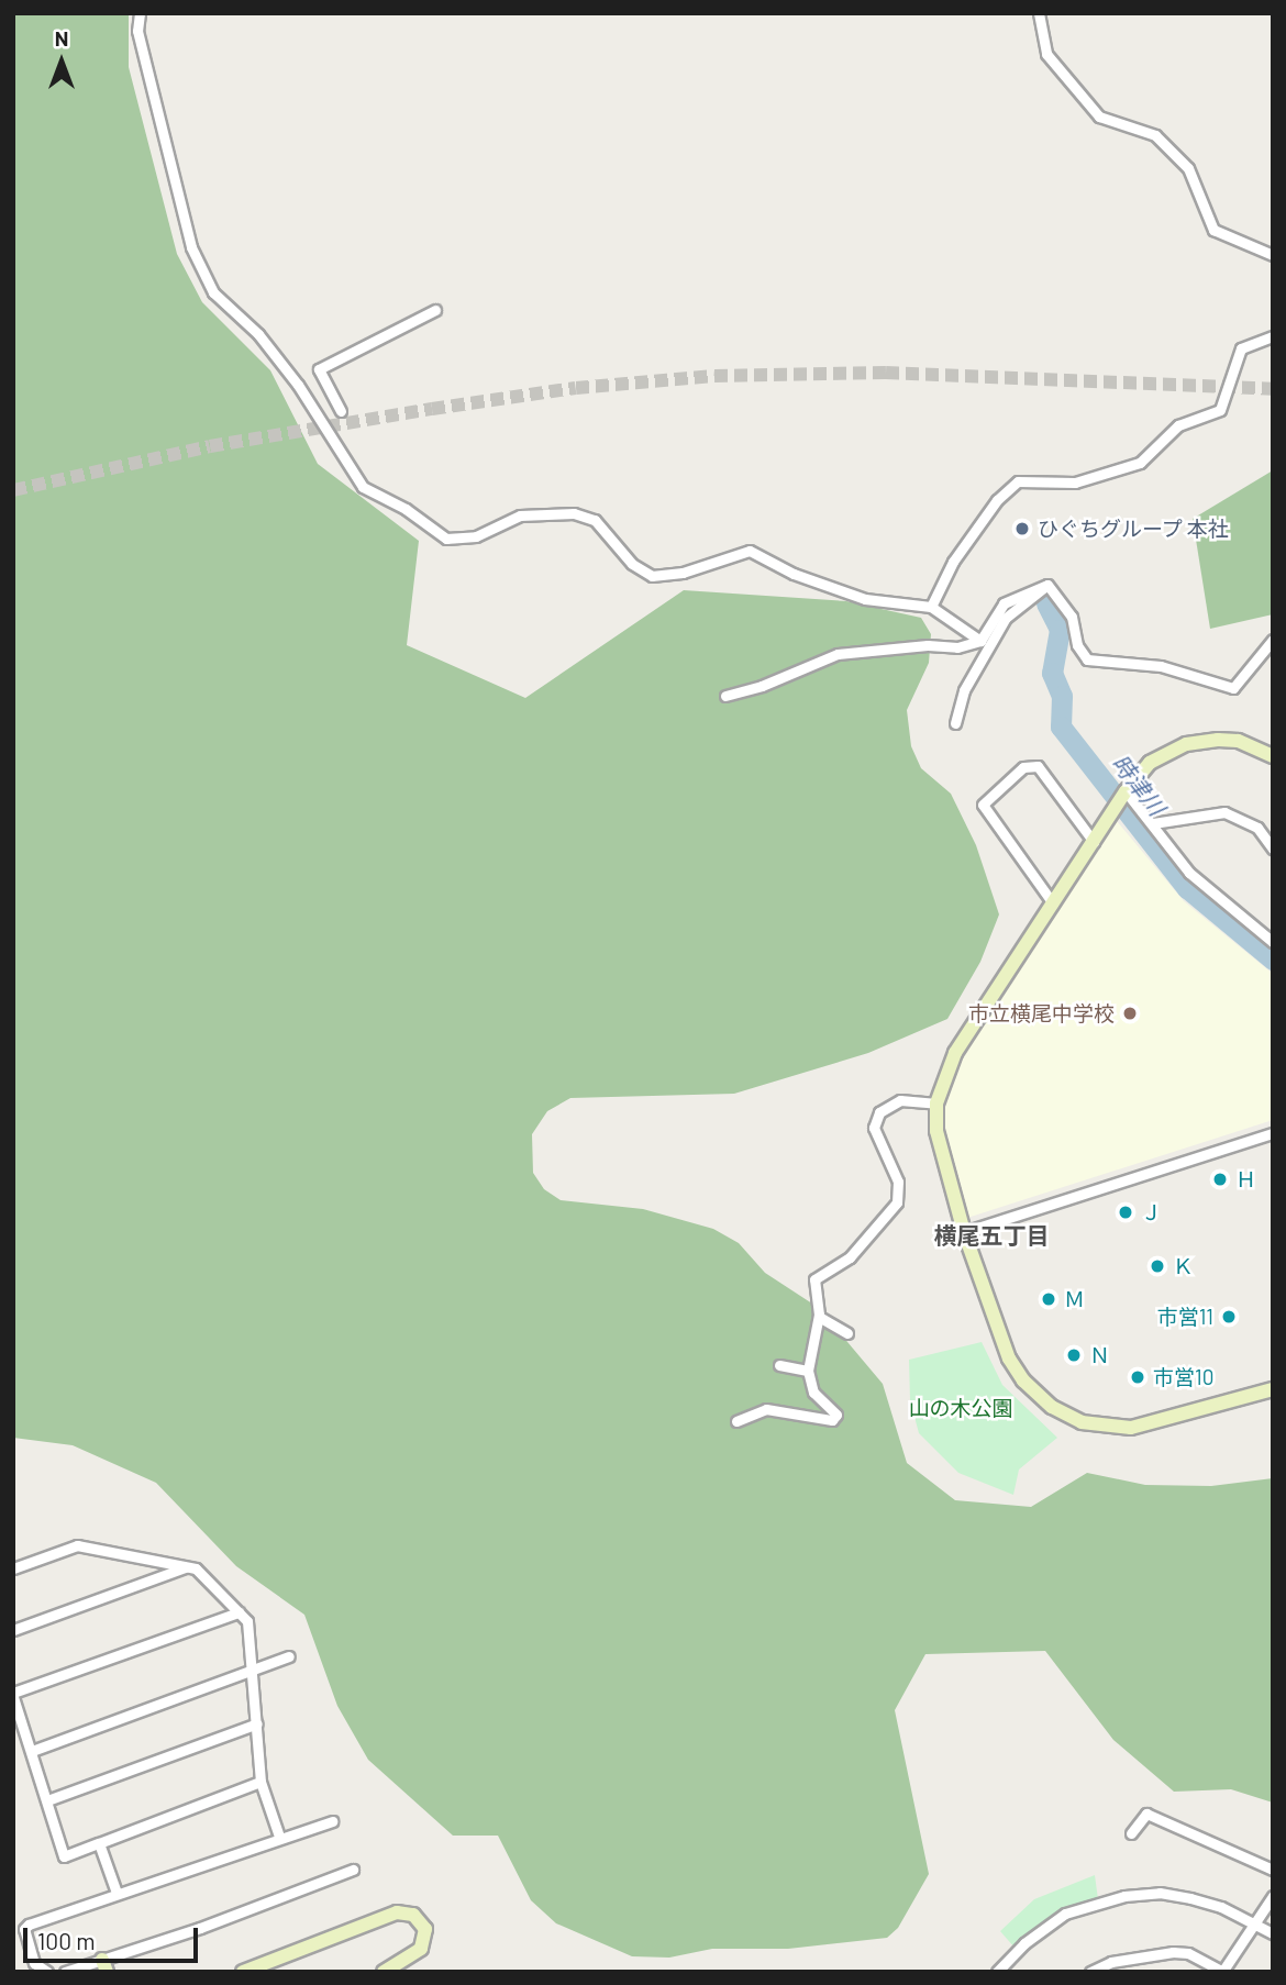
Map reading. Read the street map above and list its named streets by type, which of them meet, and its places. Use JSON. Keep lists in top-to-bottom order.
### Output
{
  "districts": ["横尾五丁目"],
  "water": ["時津川"],
  "parks": ["山の木公園"],
  "places": [
    "ひぐちグループ 本社",
    "市立横尾中学校",
    "Ｈ",
    "Ｊ",
    "Ｋ",
    "Ｍ",
    "市営11",
    "Ｎ",
    "市営10"
  ],
  "scale_bar": "100 m",
  "north": "top"
}
